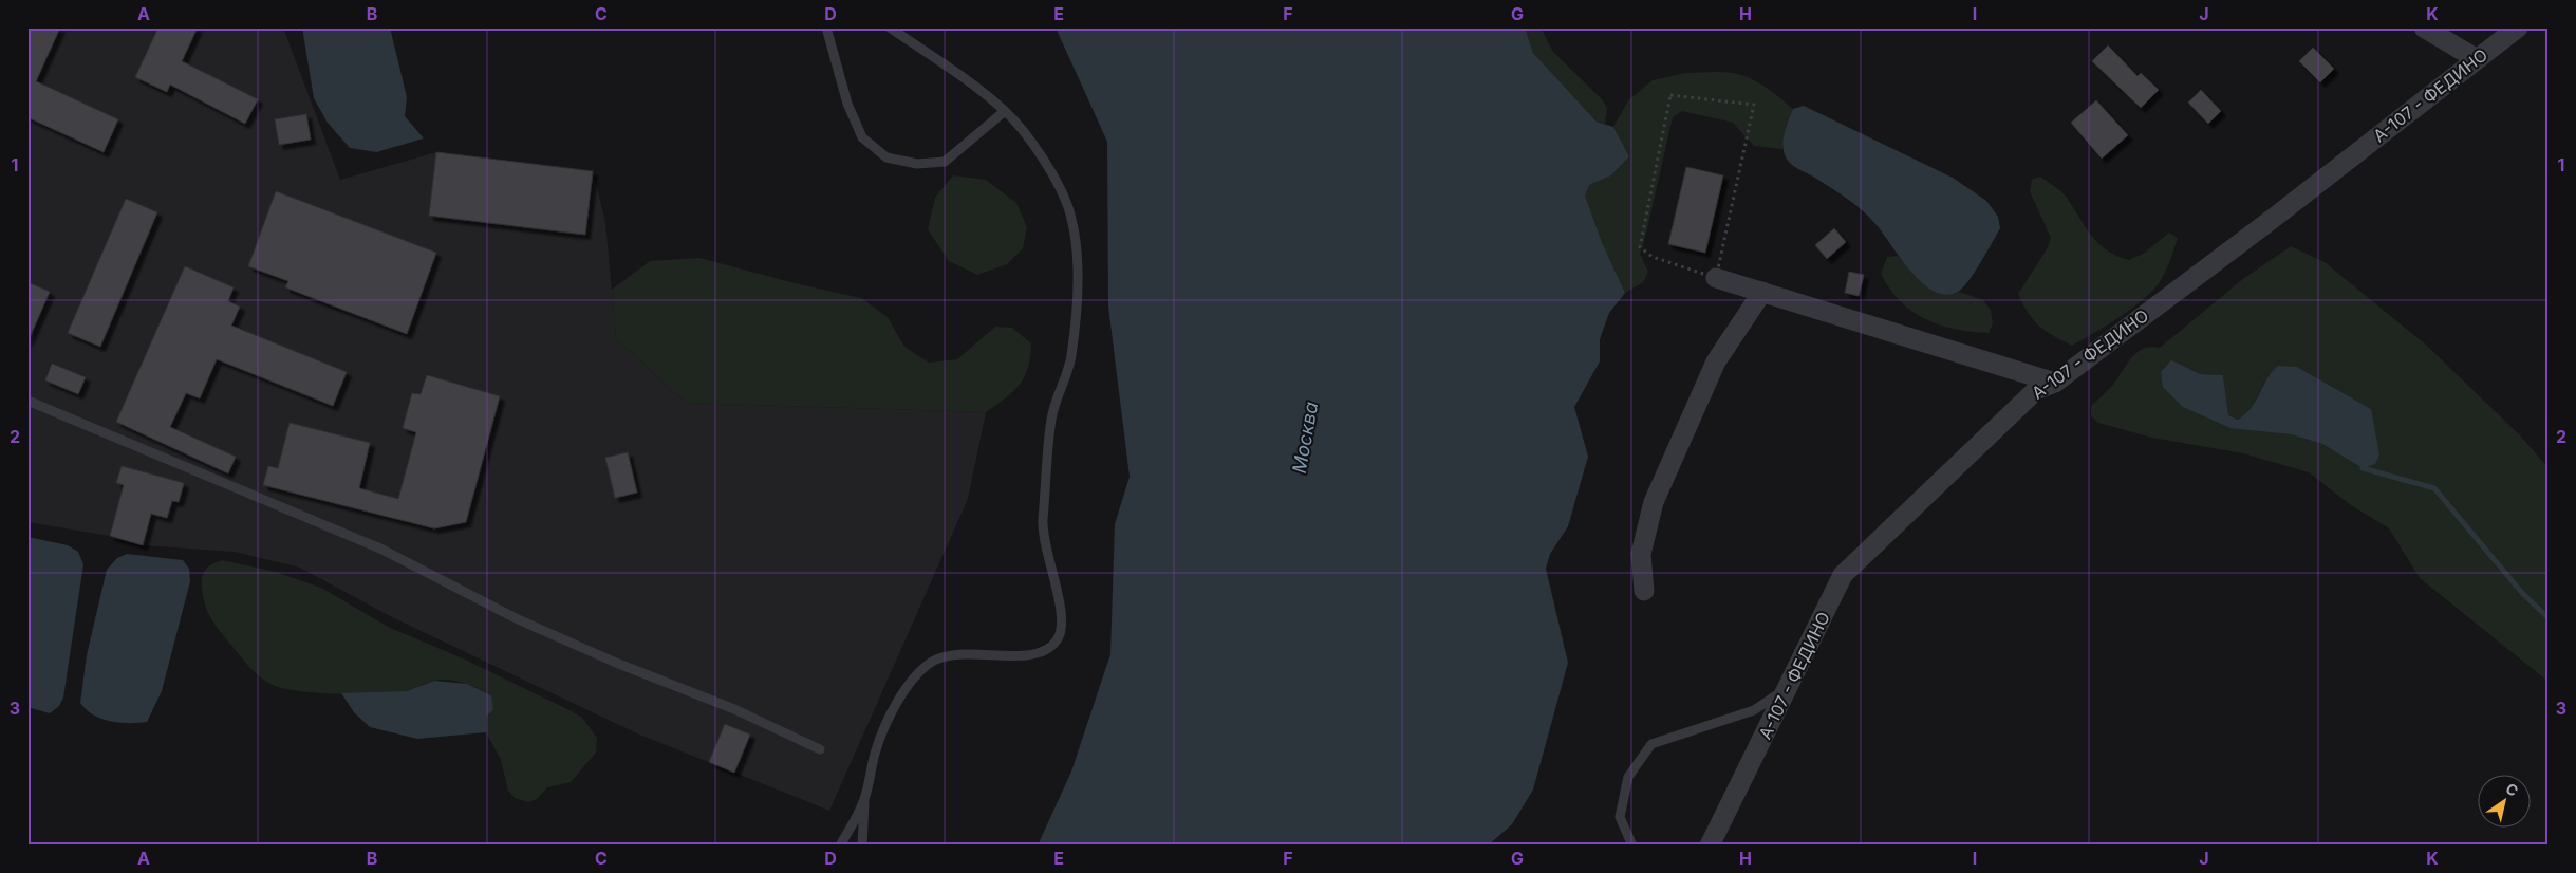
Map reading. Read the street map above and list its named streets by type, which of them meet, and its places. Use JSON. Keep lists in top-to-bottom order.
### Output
{
  "streets": {
    "street": ["А-107 - ФЕДИНО"]
  },
  "water": ["Москва"],
  "north": "top right",
  "grid": {
    "columns": [
      "A",
      "B",
      "C",
      "D",
      "E",
      "F",
      "G",
      "H",
      "I",
      "J",
      "K"
    ],
    "rows": ["1", "2", "3"]
  }
}
